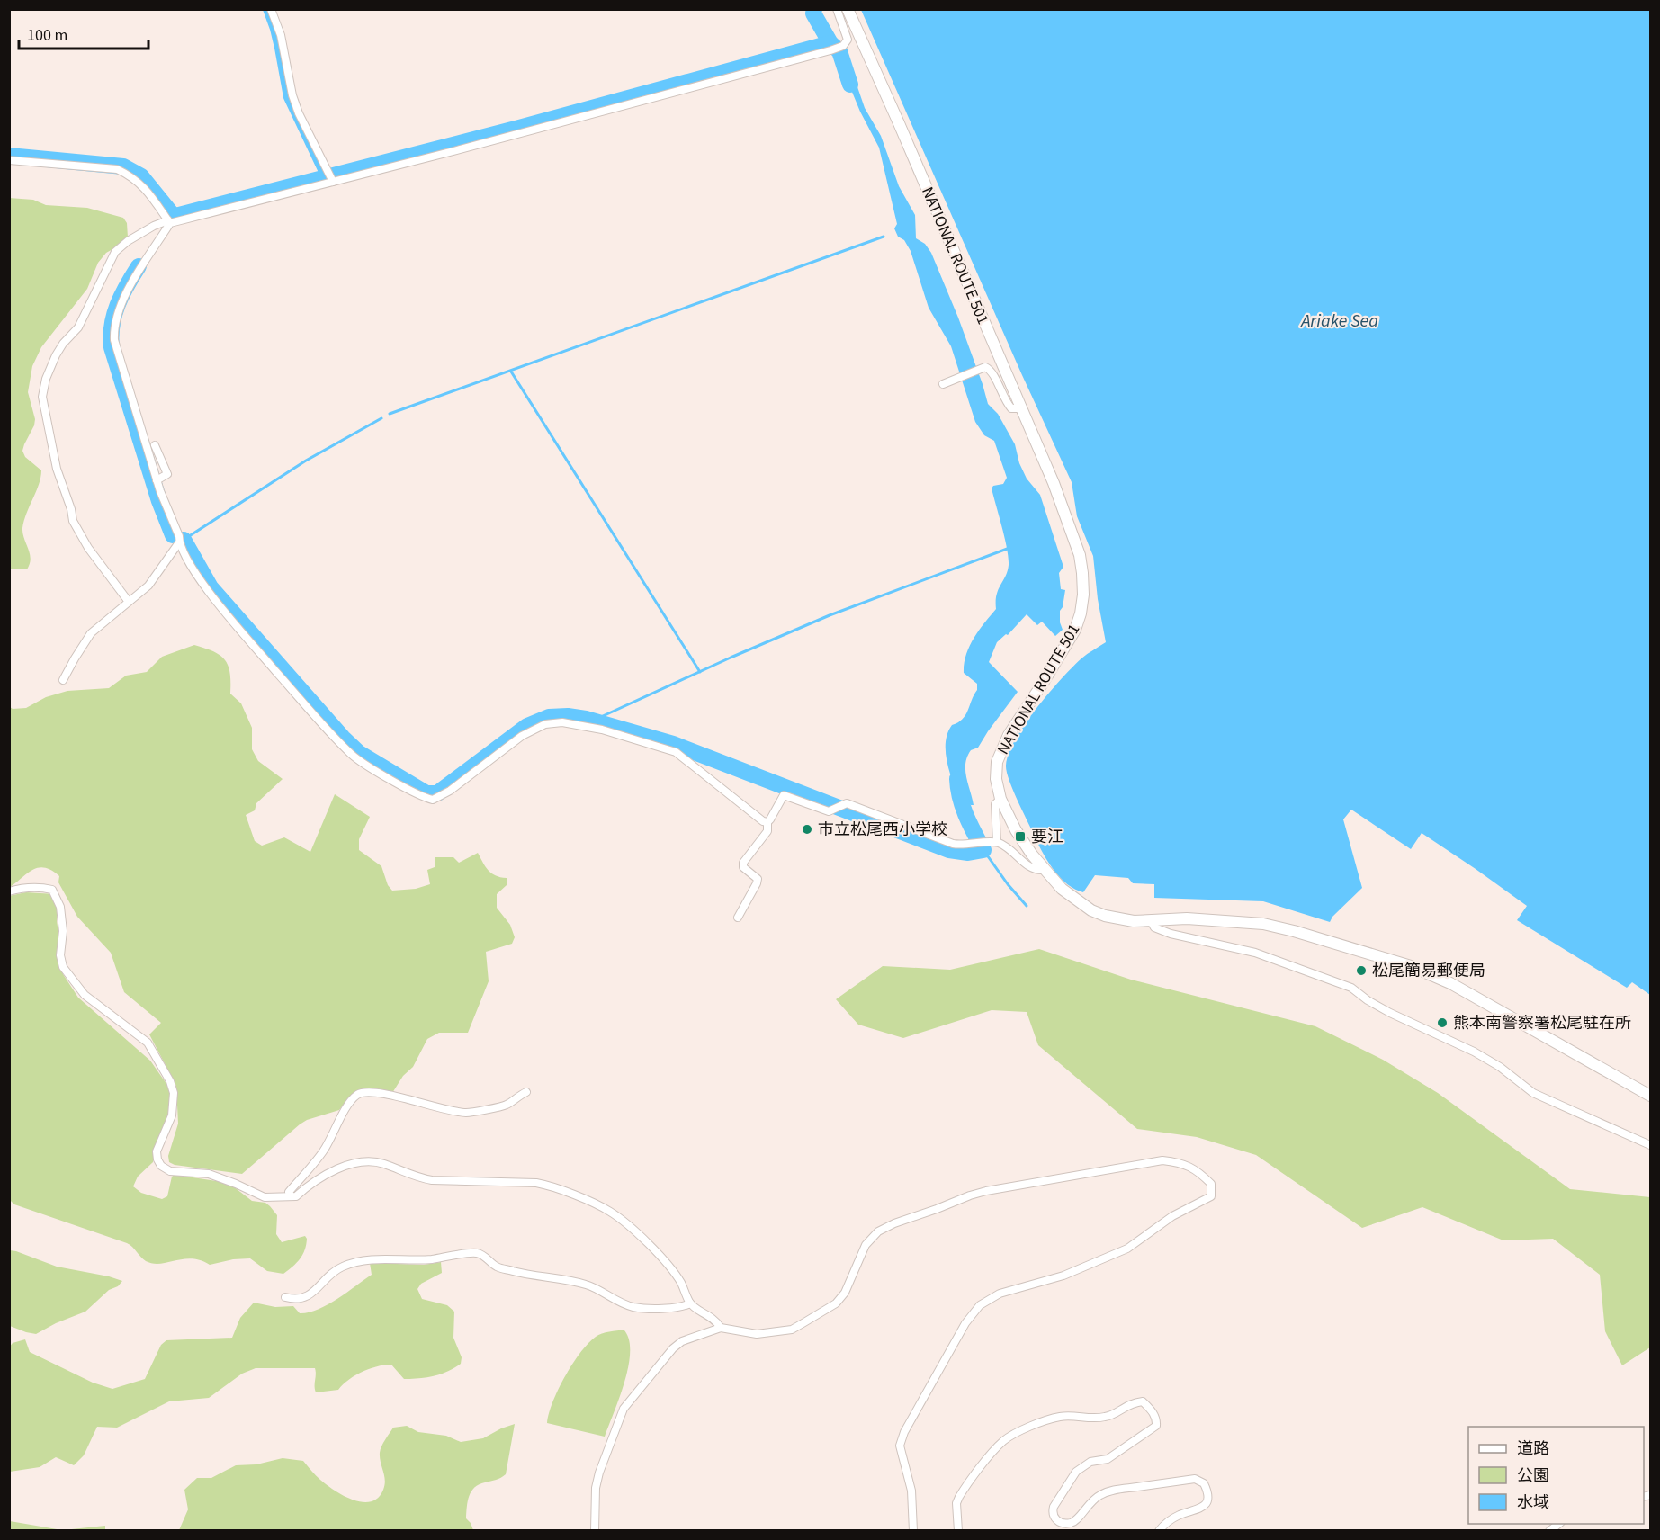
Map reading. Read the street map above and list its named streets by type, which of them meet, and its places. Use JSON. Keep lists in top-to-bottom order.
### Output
{
  "streets": {
    "highway": ["NATIONAL ROUTE 501"]
  },
  "water": ["Ariake Sea"],
  "places": {
    "other": ["市立松尾西小学校", "松尾簡易郵便局", "熊本南警察署松尾駐在所"],
    "transit": ["要江"]
  },
  "legend": ["道路", "公園", "水域"],
  "scale_bar": "100 m"
}
